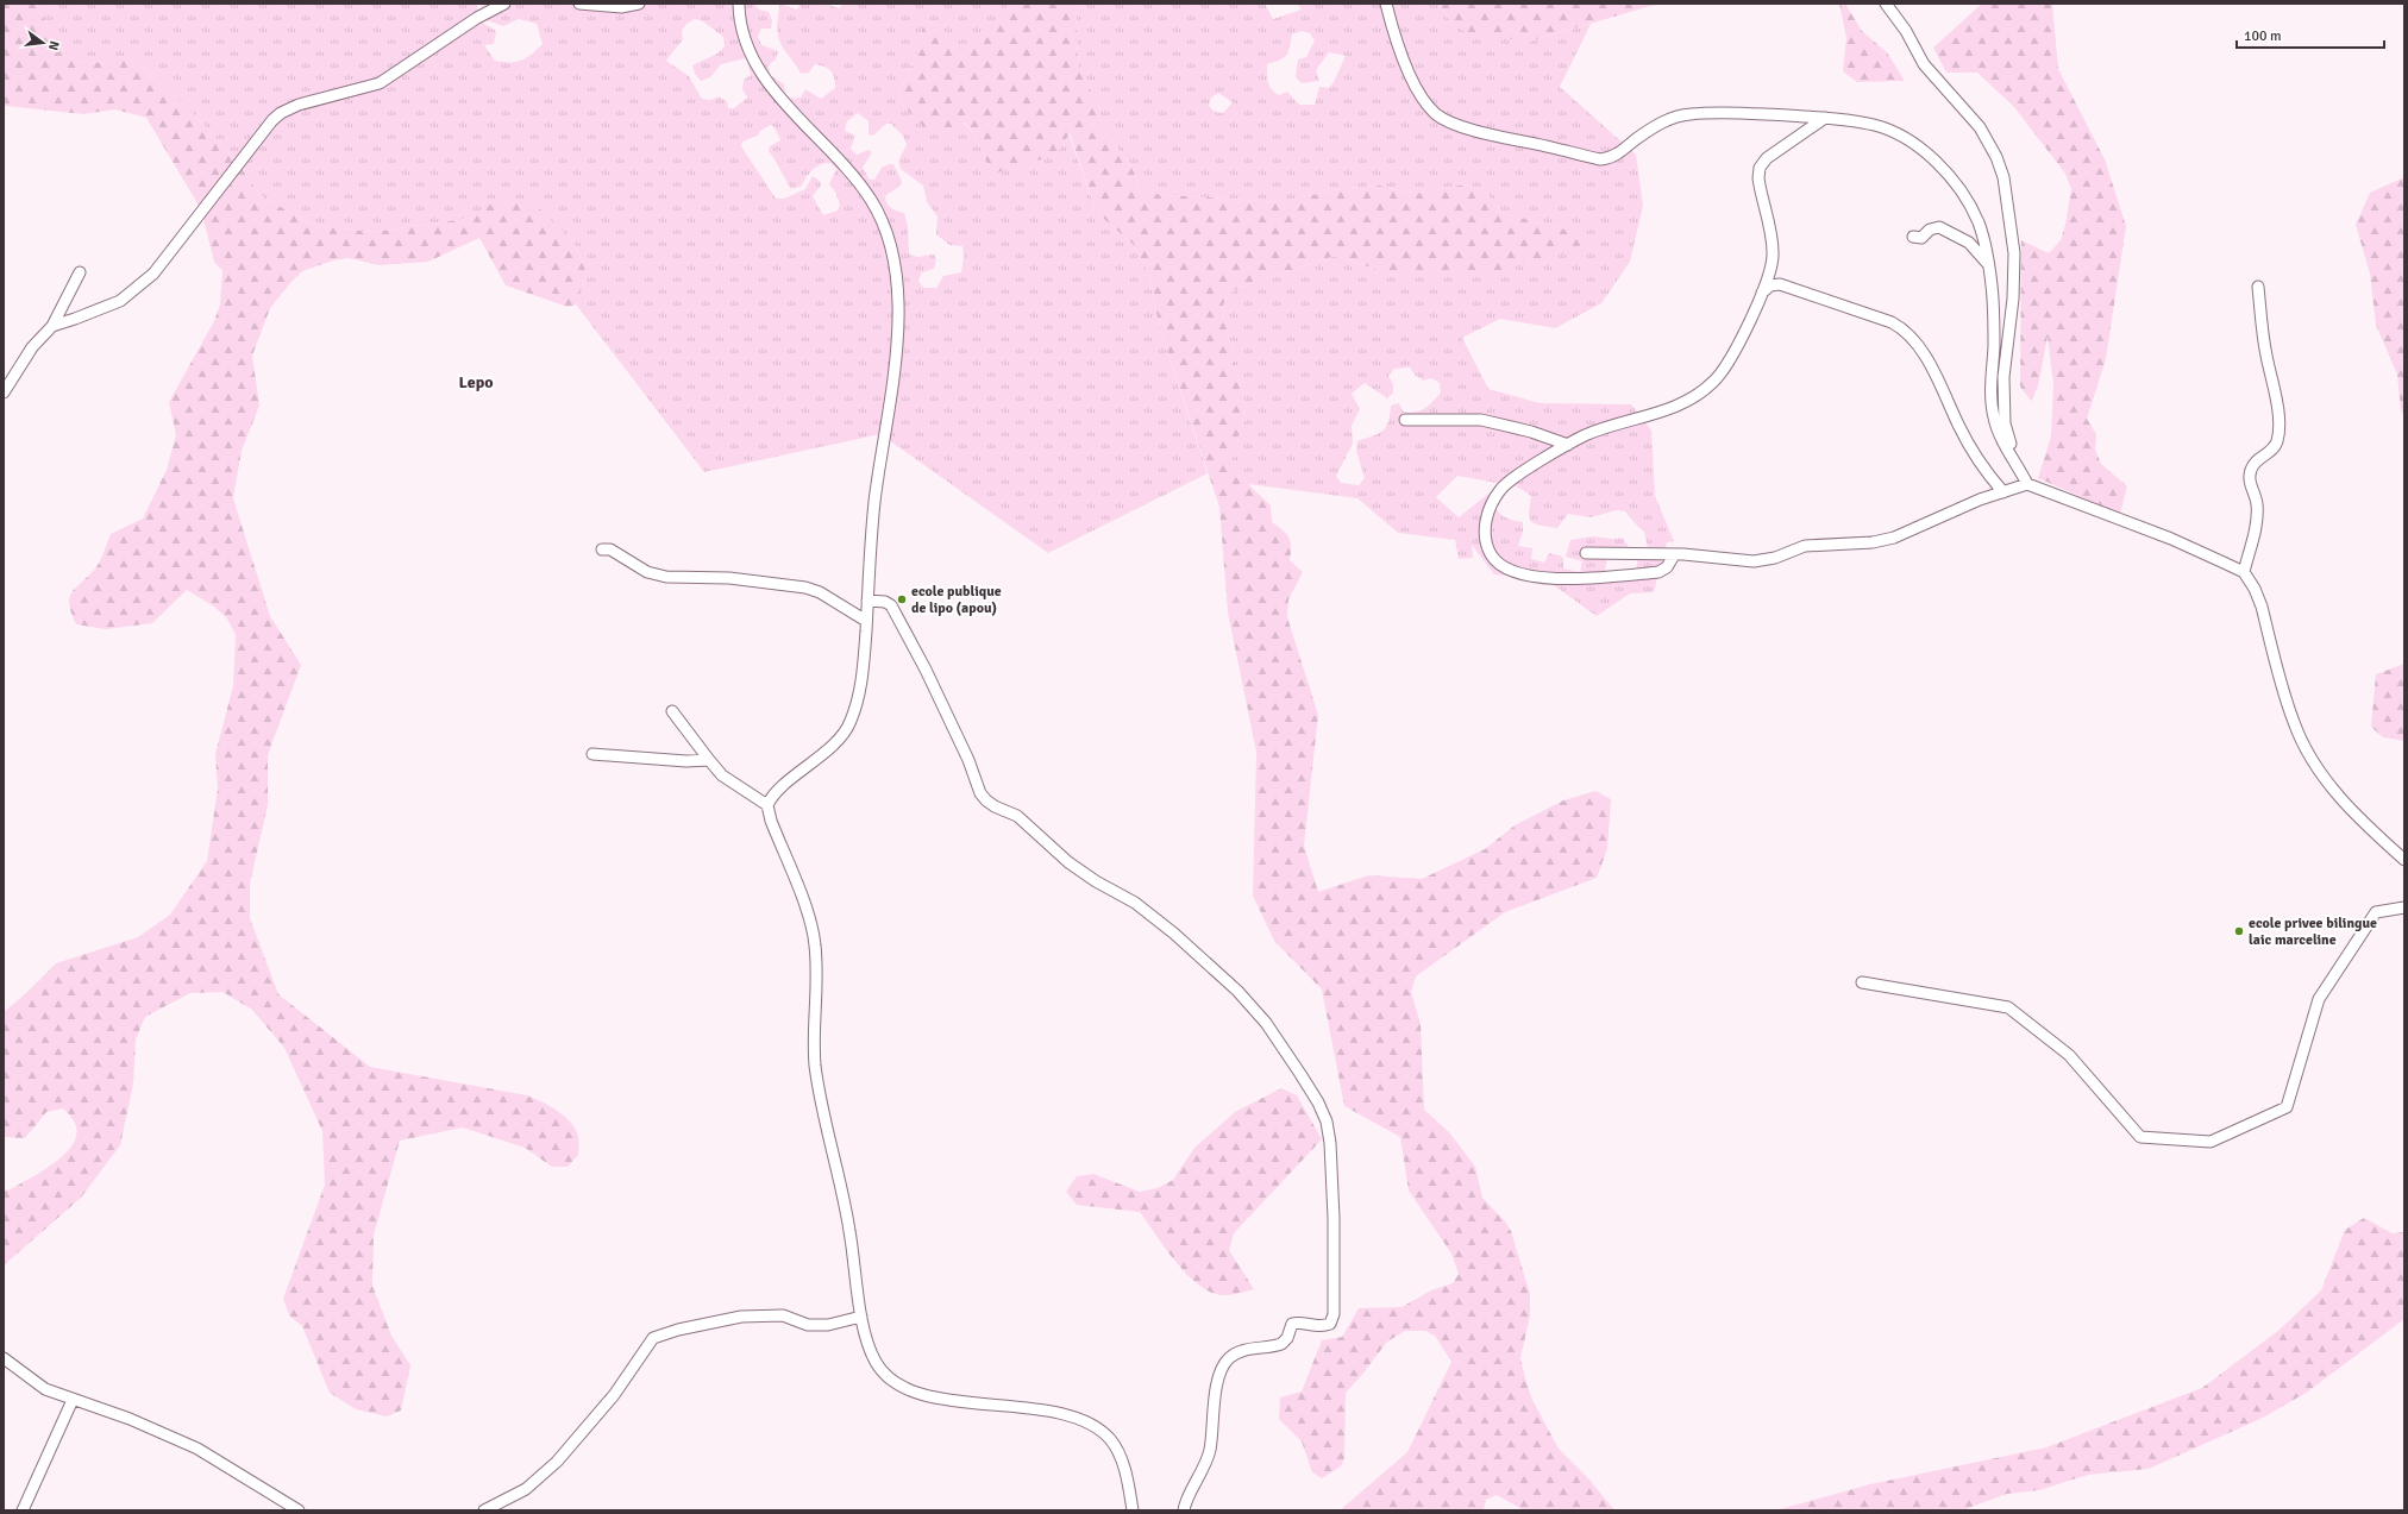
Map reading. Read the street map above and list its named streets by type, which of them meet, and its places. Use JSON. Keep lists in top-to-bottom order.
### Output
{
  "districts": ["Lepo"],
  "places": ["ecole publique de lipo (apou)", "ecole privee bilingue laic marceline"],
  "scale_bar": "100 m",
  "north": "right"
}
